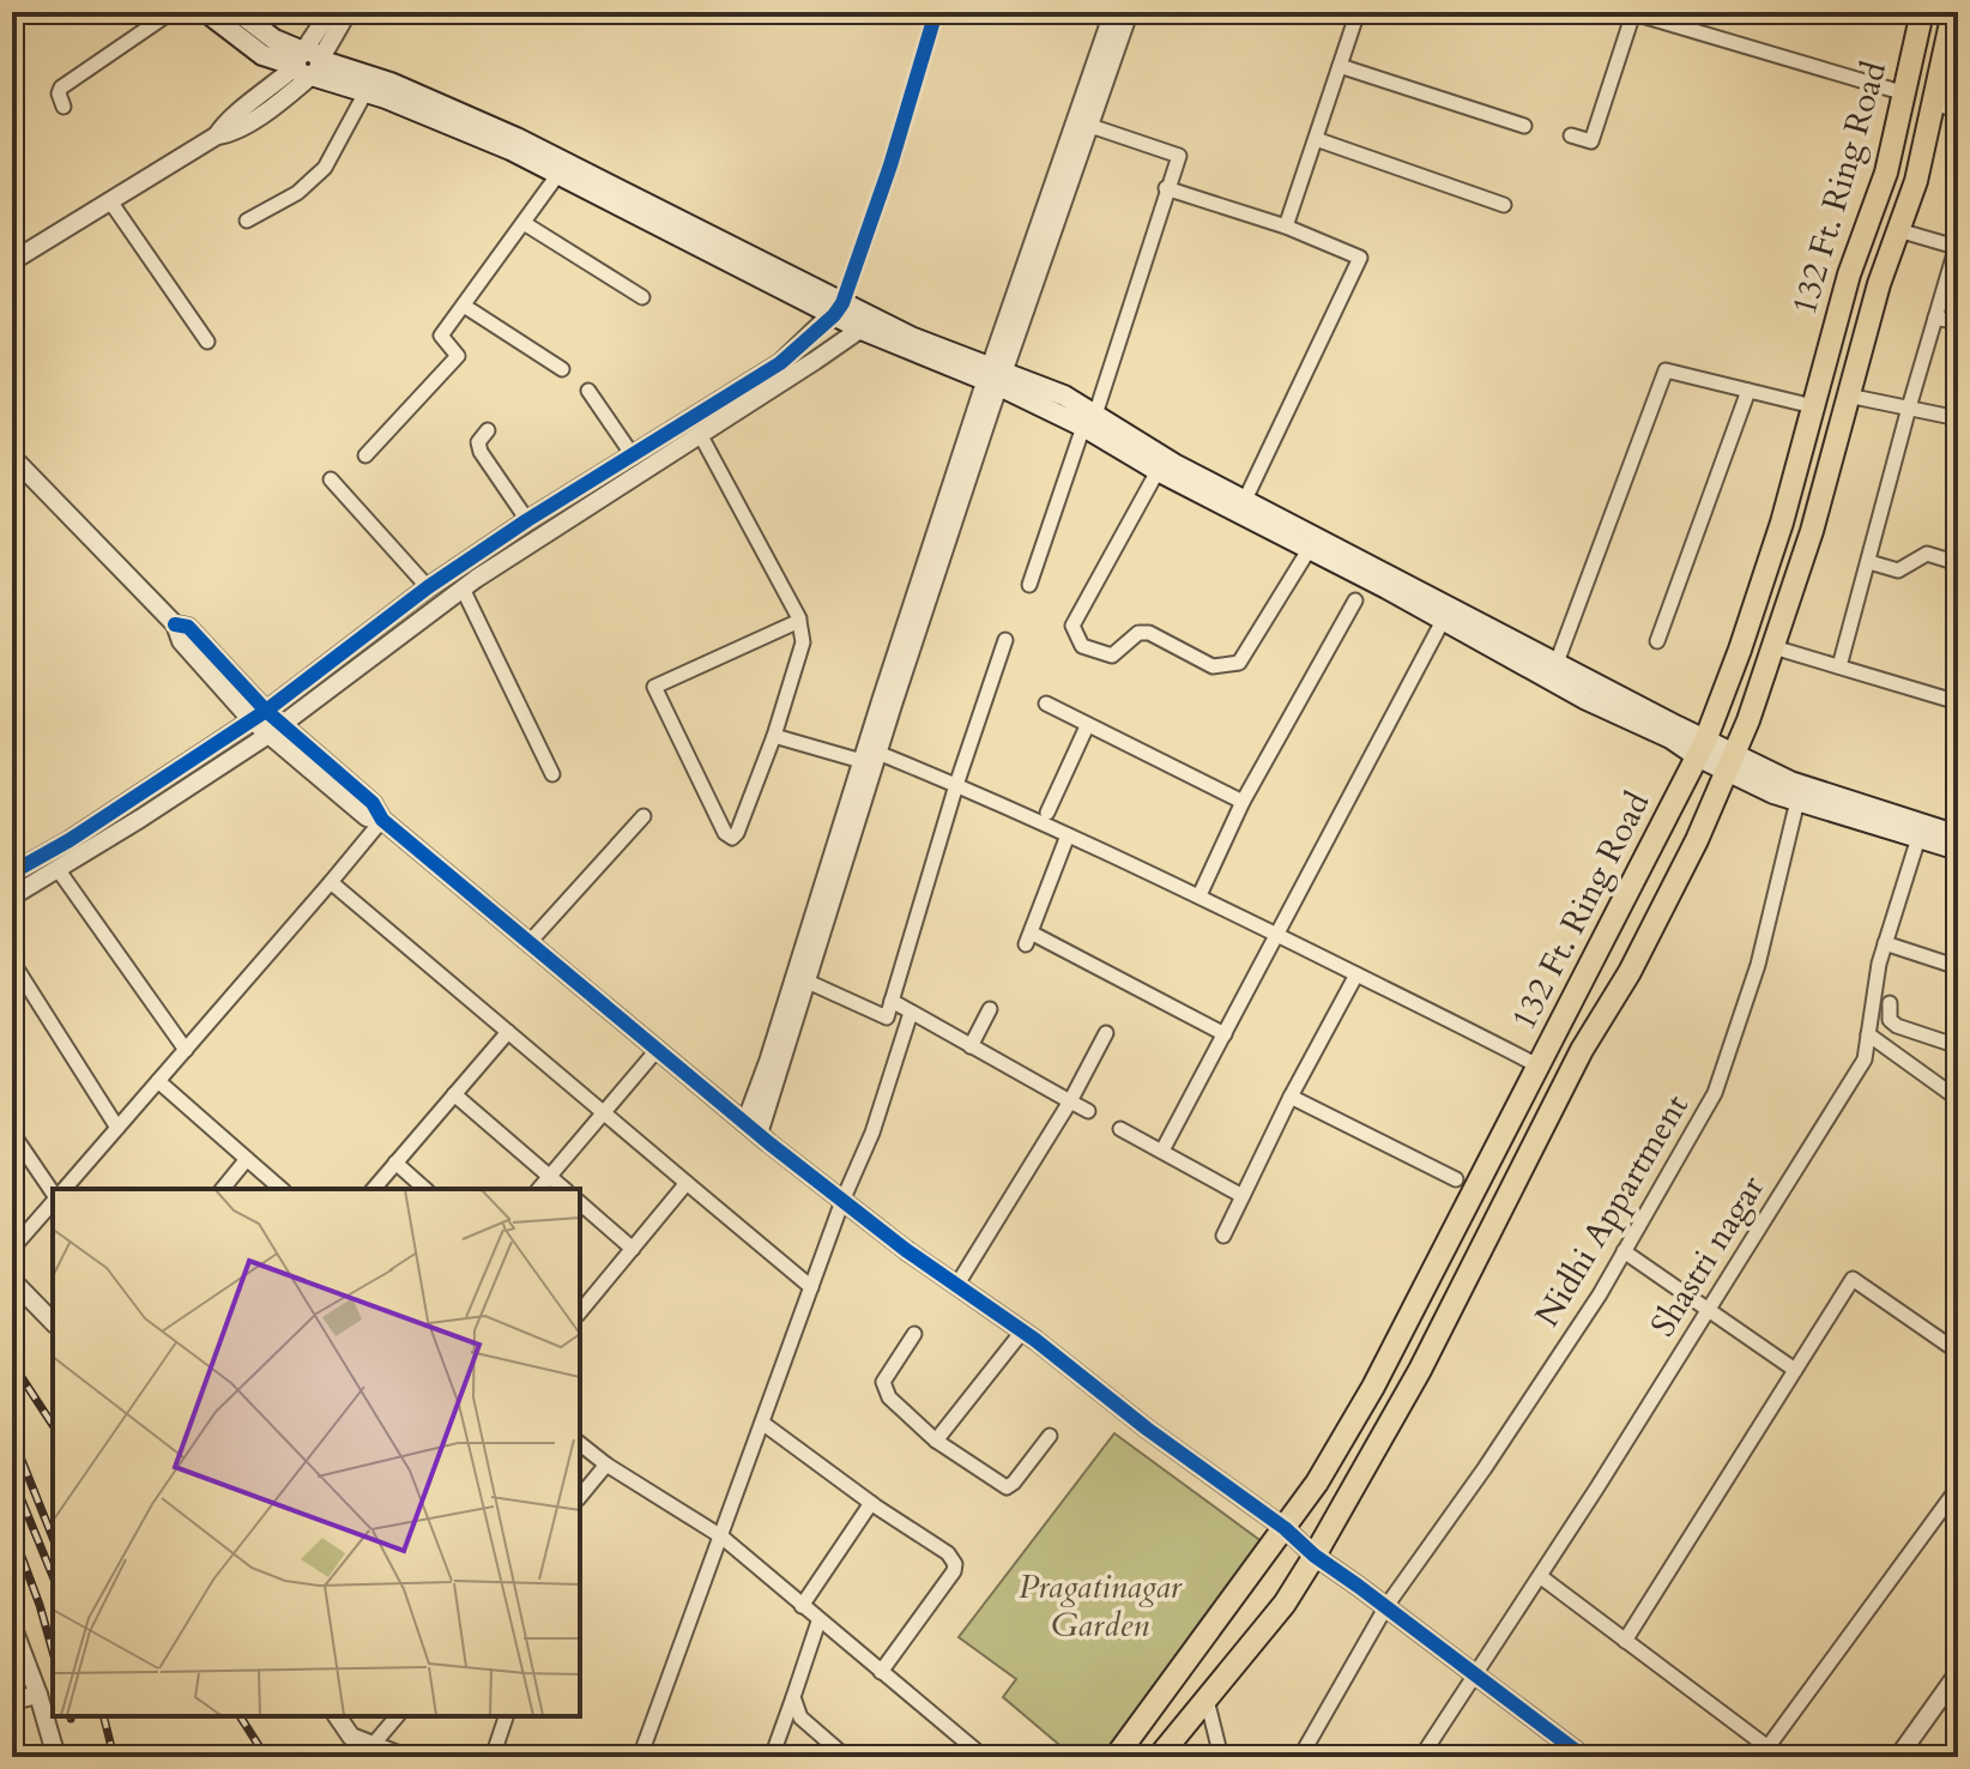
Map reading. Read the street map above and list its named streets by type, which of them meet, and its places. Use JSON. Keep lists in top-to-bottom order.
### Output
{
  "streets": {
    "main road": ["132 Ft. Ring Road"],
    "street": ["Nidhi Appartment", "Shastri nagar"]
  },
  "parks": ["Pragatinagar Garden"]
}
